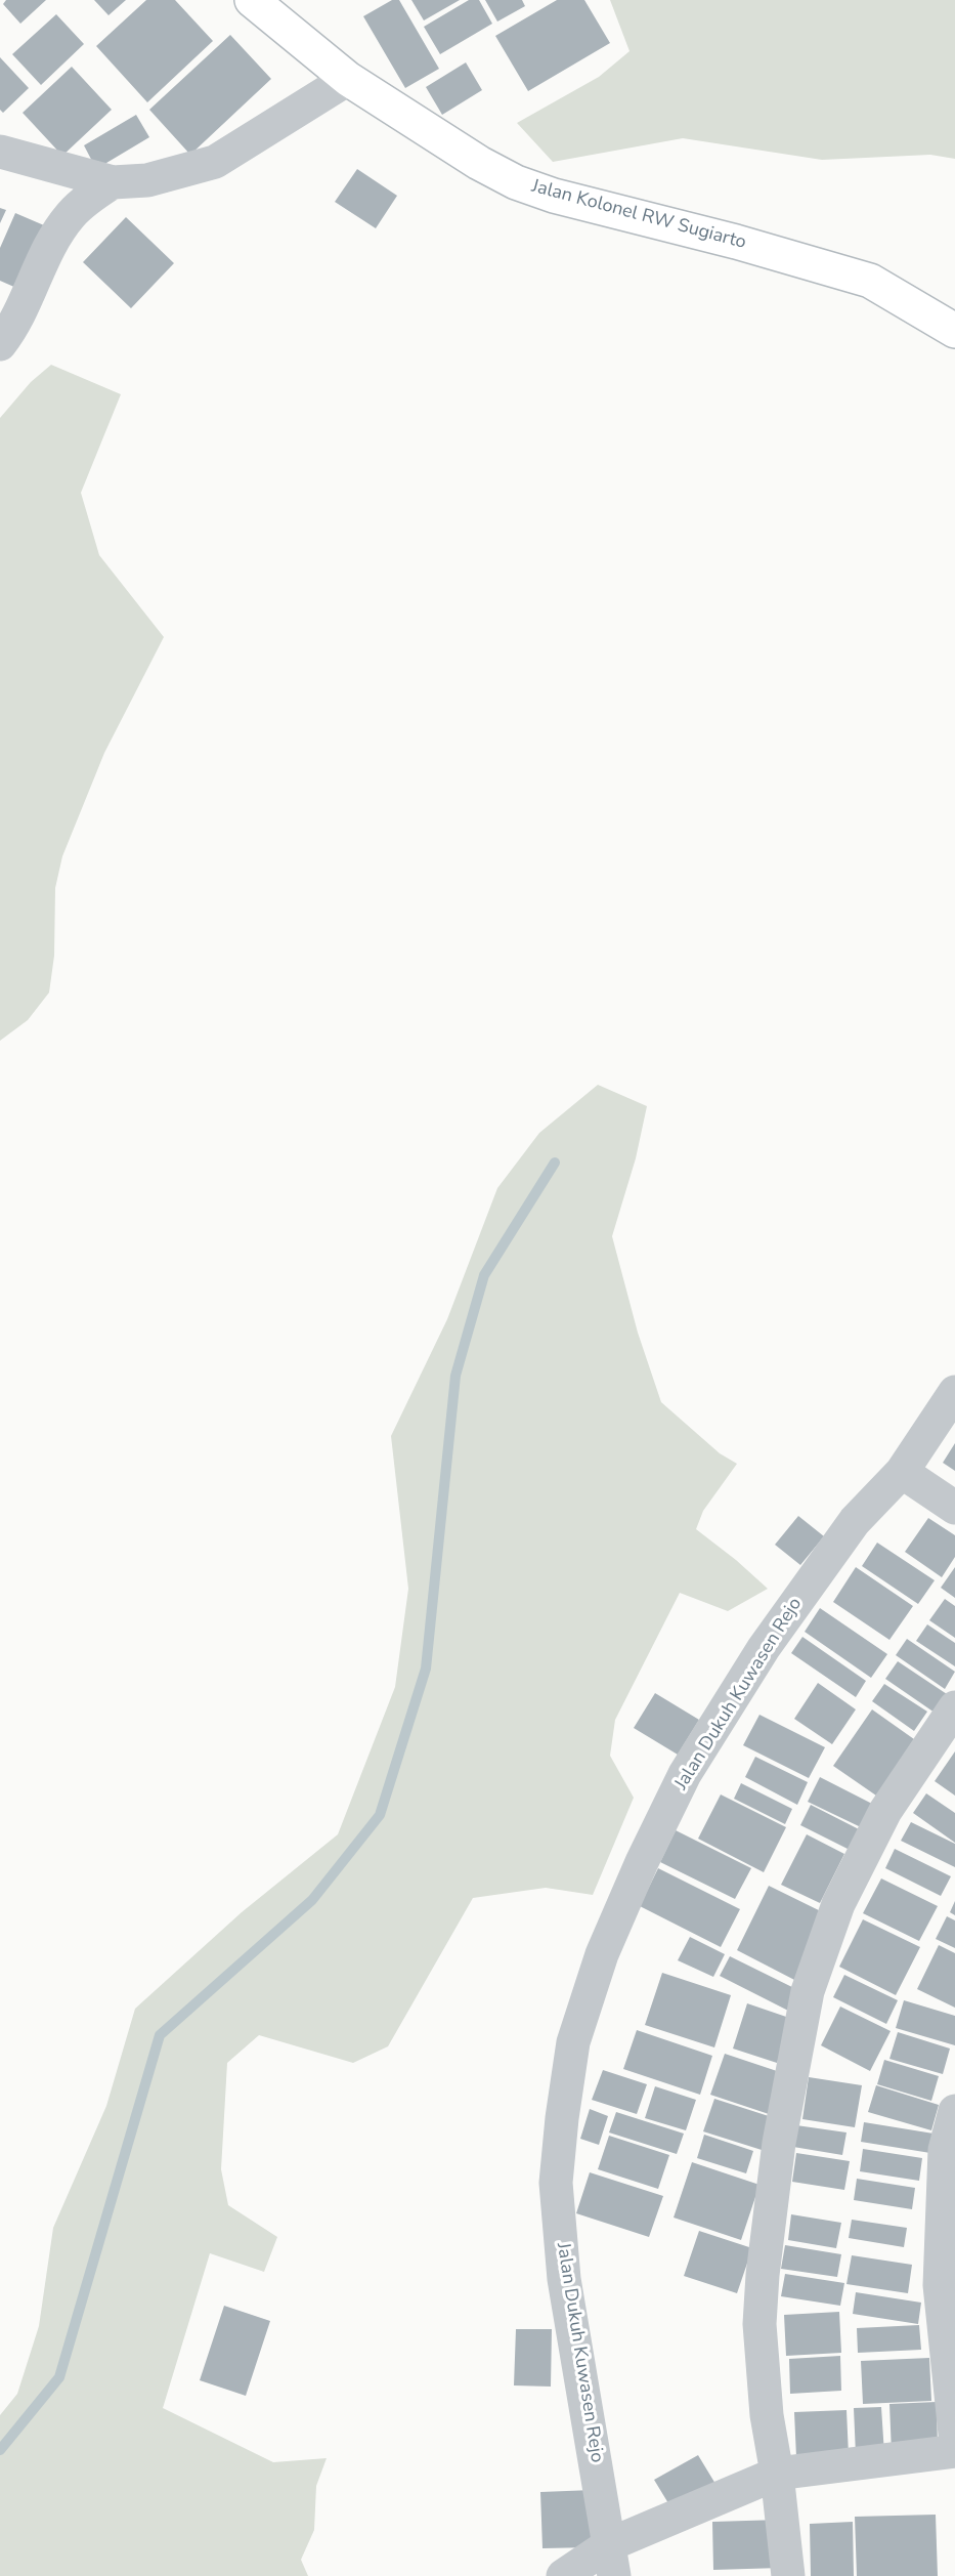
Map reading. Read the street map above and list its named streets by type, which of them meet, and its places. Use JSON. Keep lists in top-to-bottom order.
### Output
{
  "streets": {
    "main road": ["Jalan Kolonel RW Sugiarto"],
    "street": ["Jalan Dukuh Kuwasen Rejo"]
  }
}
